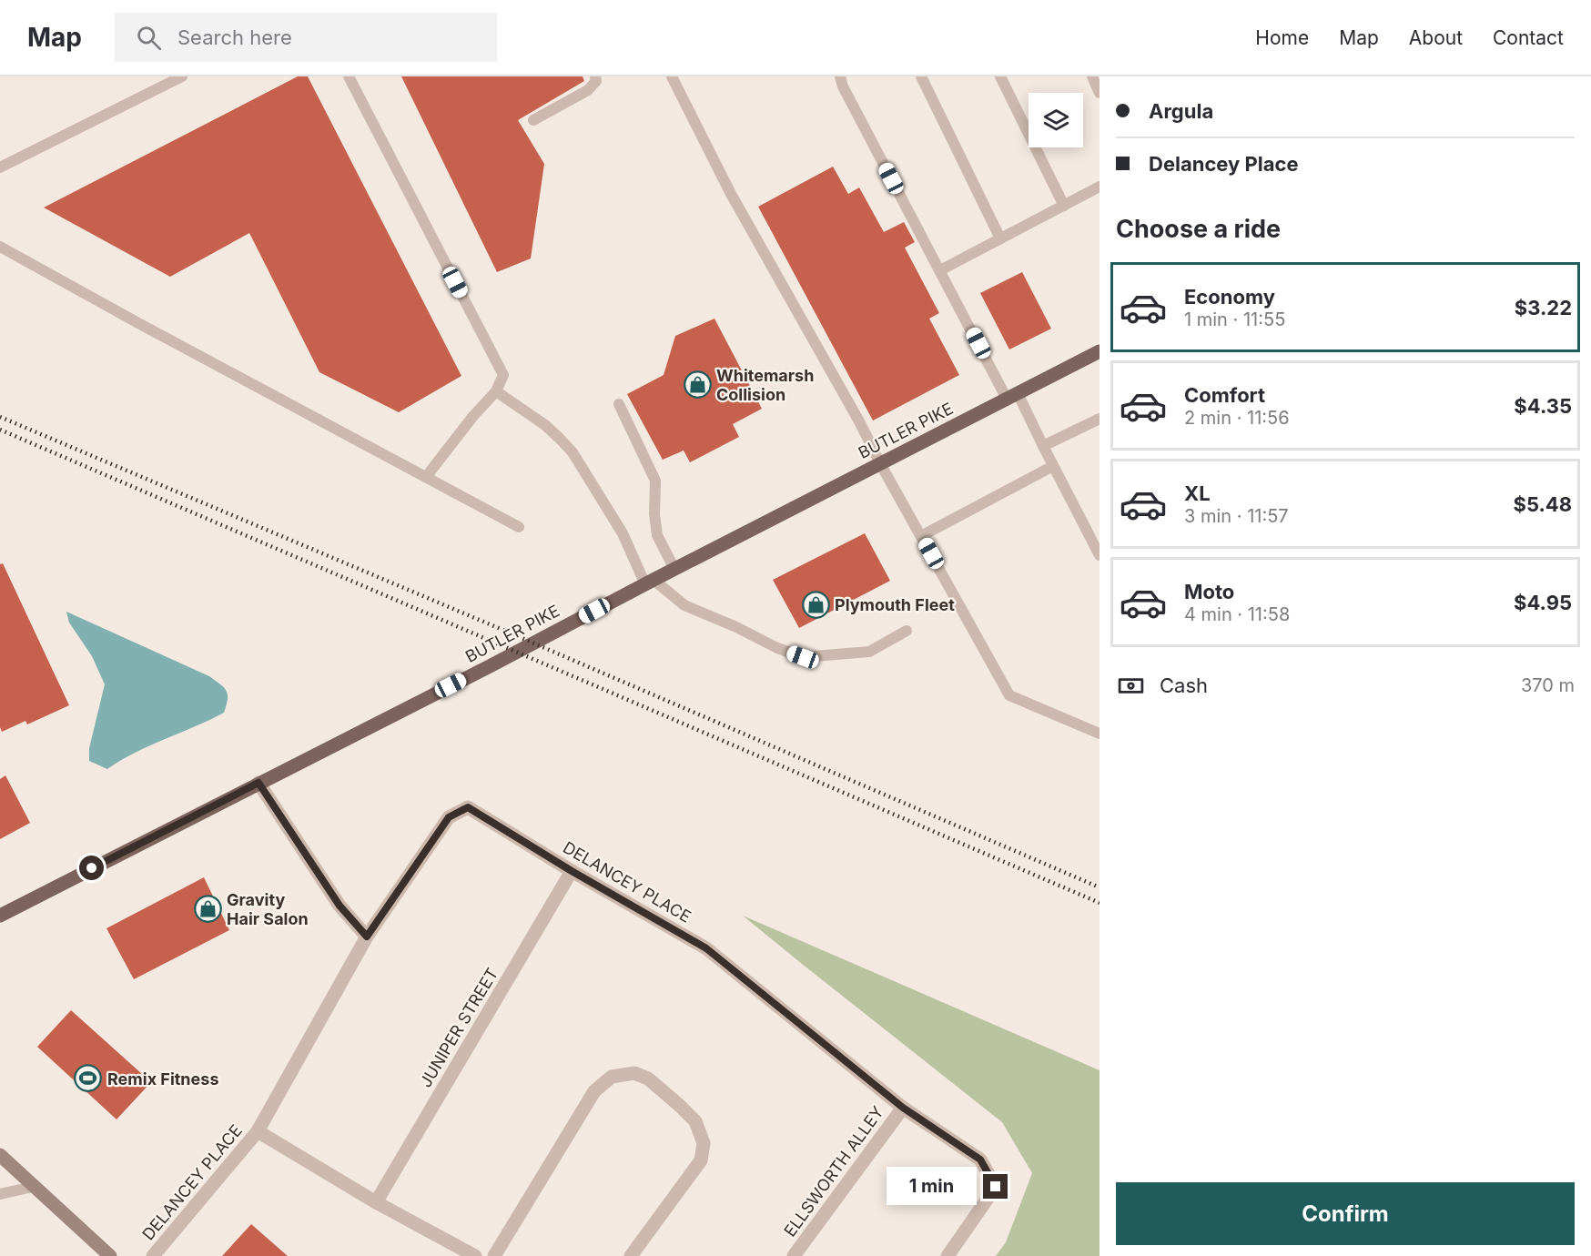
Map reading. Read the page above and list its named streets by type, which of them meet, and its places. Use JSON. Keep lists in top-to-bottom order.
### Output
{
  "streets": {
    "main road": ["BUTLER PIKE"],
    "street": ["DELANCEY PLACE", "JUNIPER STREET", "ELLSWORTH ALLEY"]
  },
  "crossings": [
    ["DELANCEY PLACE", "JUNIPER STREET"],
    ["DELANCEY PLACE", "ELLSWORTH ALLEY"]
  ],
  "places": {
    "shop": ["Whitemarsh Collision", "Plymouth Fleet", "Gravity Hair Salon"],
    "sports": ["Remix Fitness"]
  },
  "page": {
    "header": "Map",
    "search": "Search here",
    "nav": [
      "Home",
      "Map",
      "About",
      "Contact"
    ],
    "banner": ["Argula", "Delancey Place"],
    "heading": "Choose a ride",
    "list": [
      {
        "name": "Economy",
        "note": "1 min · 11:55",
        "value": "$3.22"
      },
      {
        "name": "Comfort",
        "note": "2 min · 11:56",
        "value": "$4.35"
      },
      {
        "name": "XL",
        "note": "3 min · 11:57",
        "value": "$5.48"
      },
      {
        "name": "Moto",
        "note": "4 min · 11:58",
        "value": "$4.95"
      }
    ],
    "pay": ["Cash", "370 m"],
    "bubble": "1 min",
    "buttons": "Confirm"
  }
}
